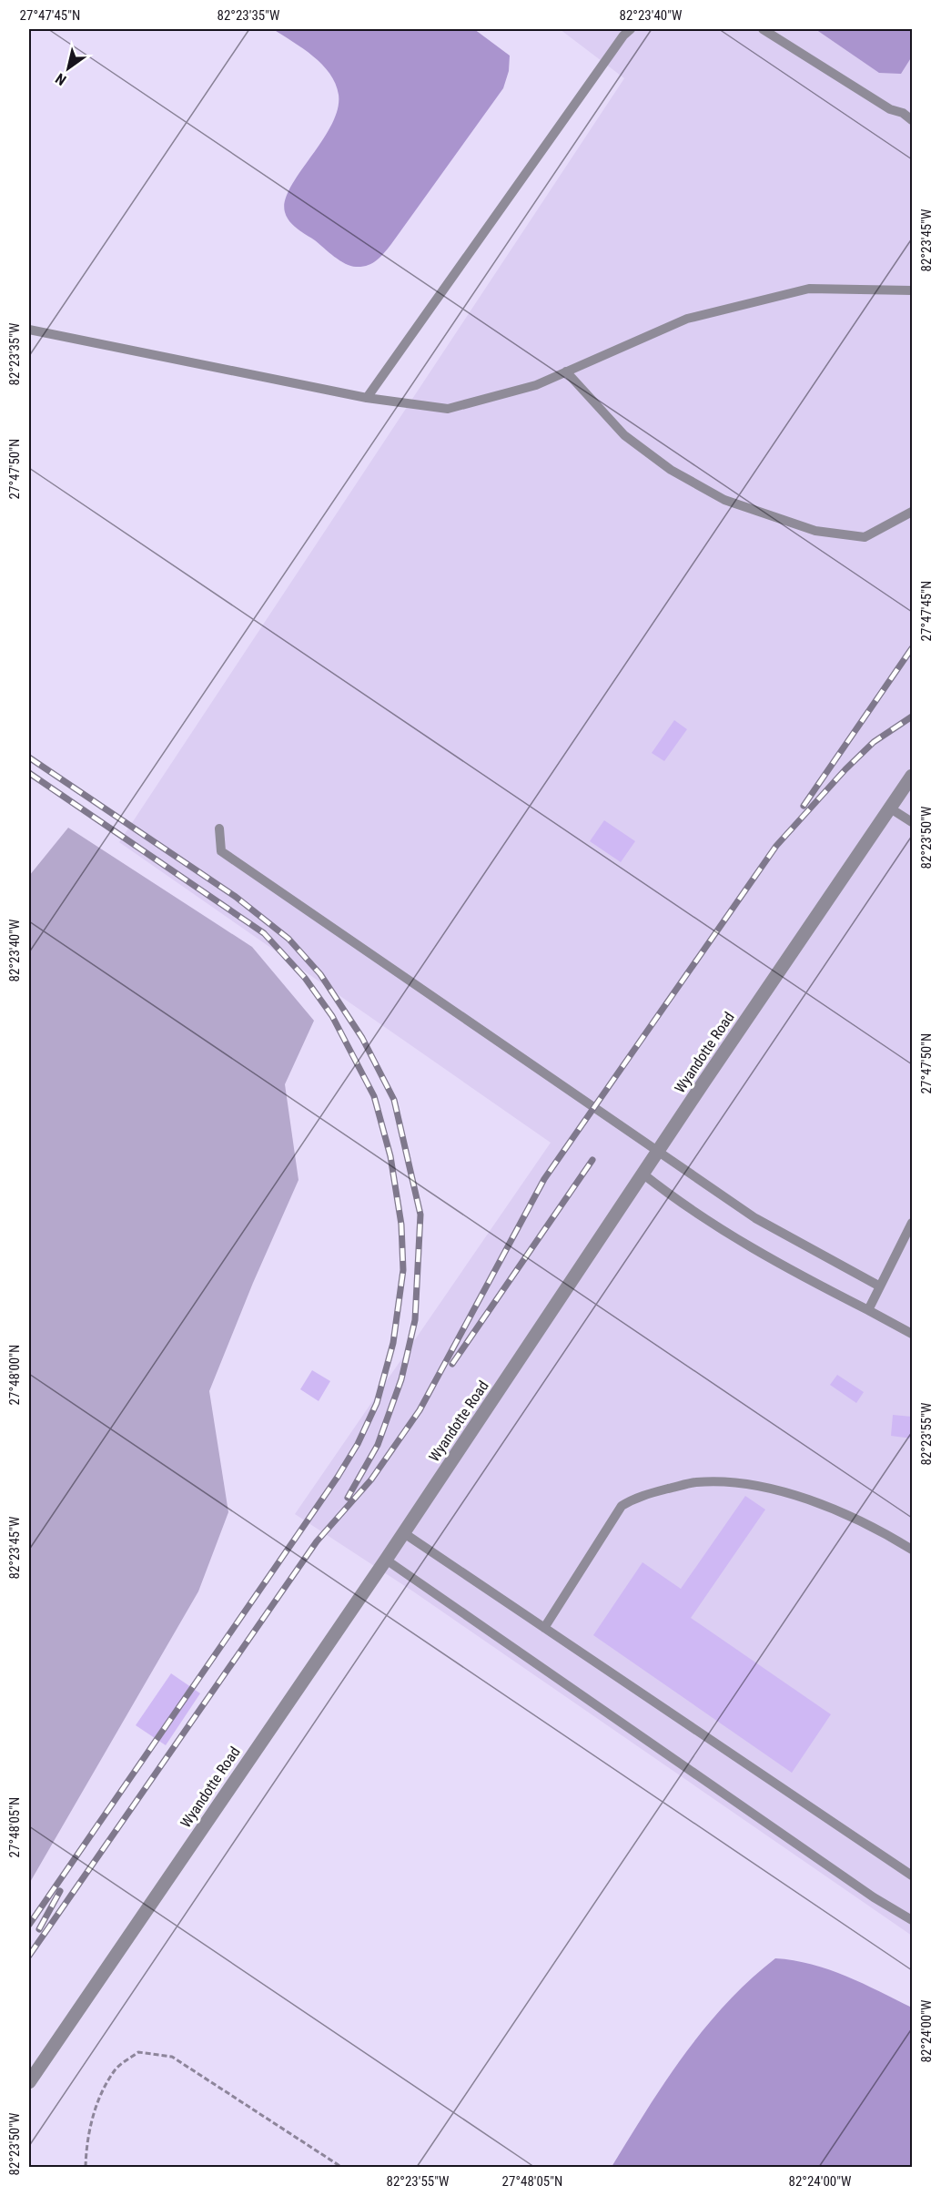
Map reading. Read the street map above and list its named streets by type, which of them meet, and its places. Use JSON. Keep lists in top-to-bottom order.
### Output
{
  "streets": {
    "street": ["Wyandotte Road"]
  },
  "north": "bottom left",
  "coordinates": [
    "27°47'45\"N",
    "82°23'35\"W",
    "82°23'40\"W",
    "82°23'45\"W",
    "27°47'50\"N",
    "82°23'50\"W",
    "27°48'00\"N",
    "82°23'55\"W",
    "27°48'05\"N",
    "82°24'00\"W"
  ]
}
